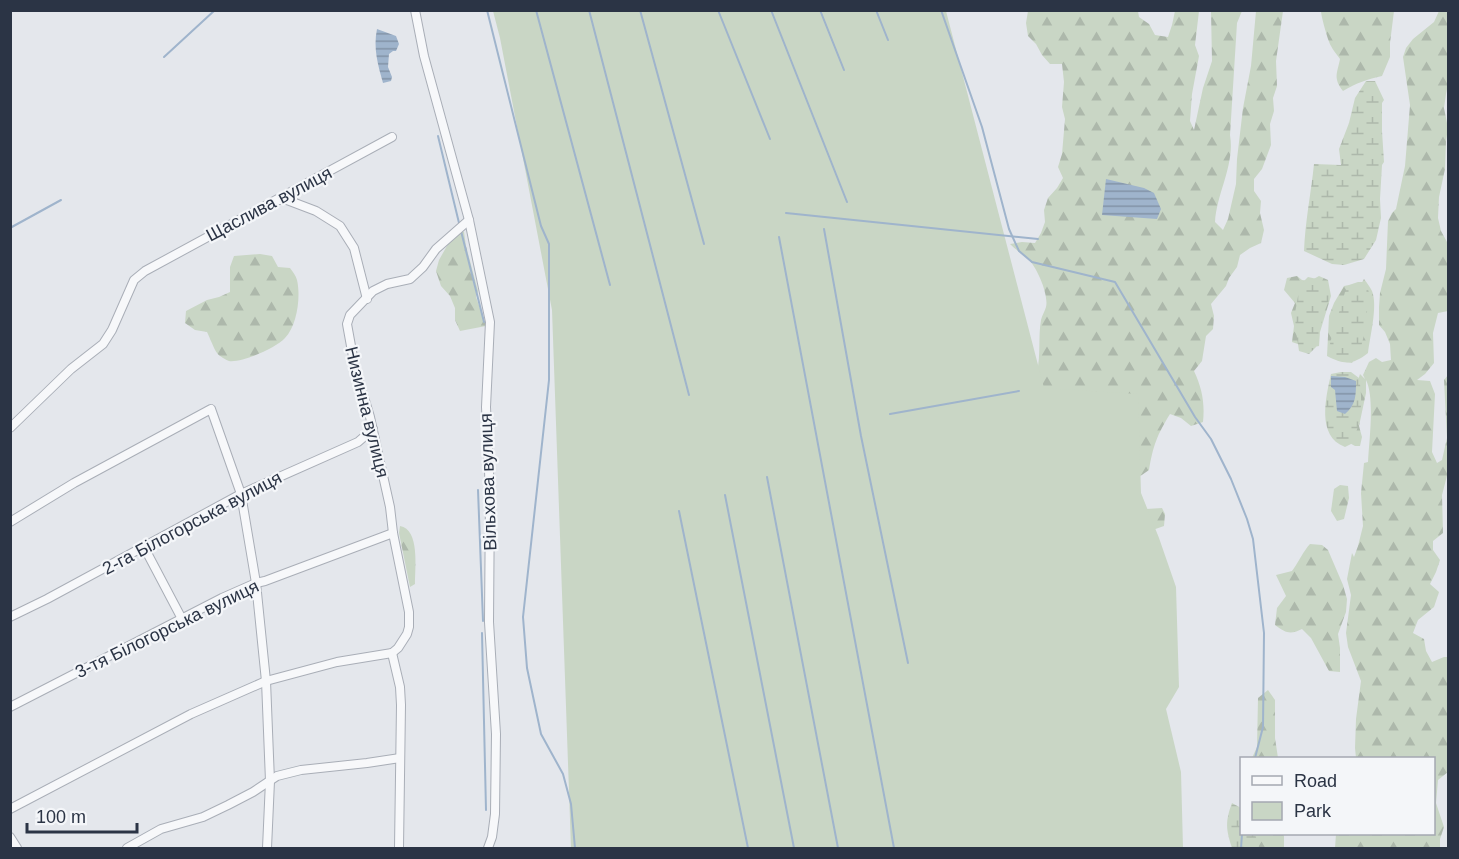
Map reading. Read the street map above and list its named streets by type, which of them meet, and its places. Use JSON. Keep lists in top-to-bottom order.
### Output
{
  "streets": {
    "street": [
      "Щаслива вулиця",
      "Низинна вулиця",
      "Вільхова вулиця",
      "2-га Білогорська вулиця",
      "3-тя Білогорська вулиця"
    ]
  },
  "crossings": [
    ["Низинна вулиця", "Вільхова вулиця"],
    ["Низинна вулиця", "2-га Білогорська вулиця"],
    ["Низинна вулиця", "3-тя Білогорська вулиця"]
  ],
  "legend": ["Road", "Park"],
  "scale_bar": "100 m"
}
